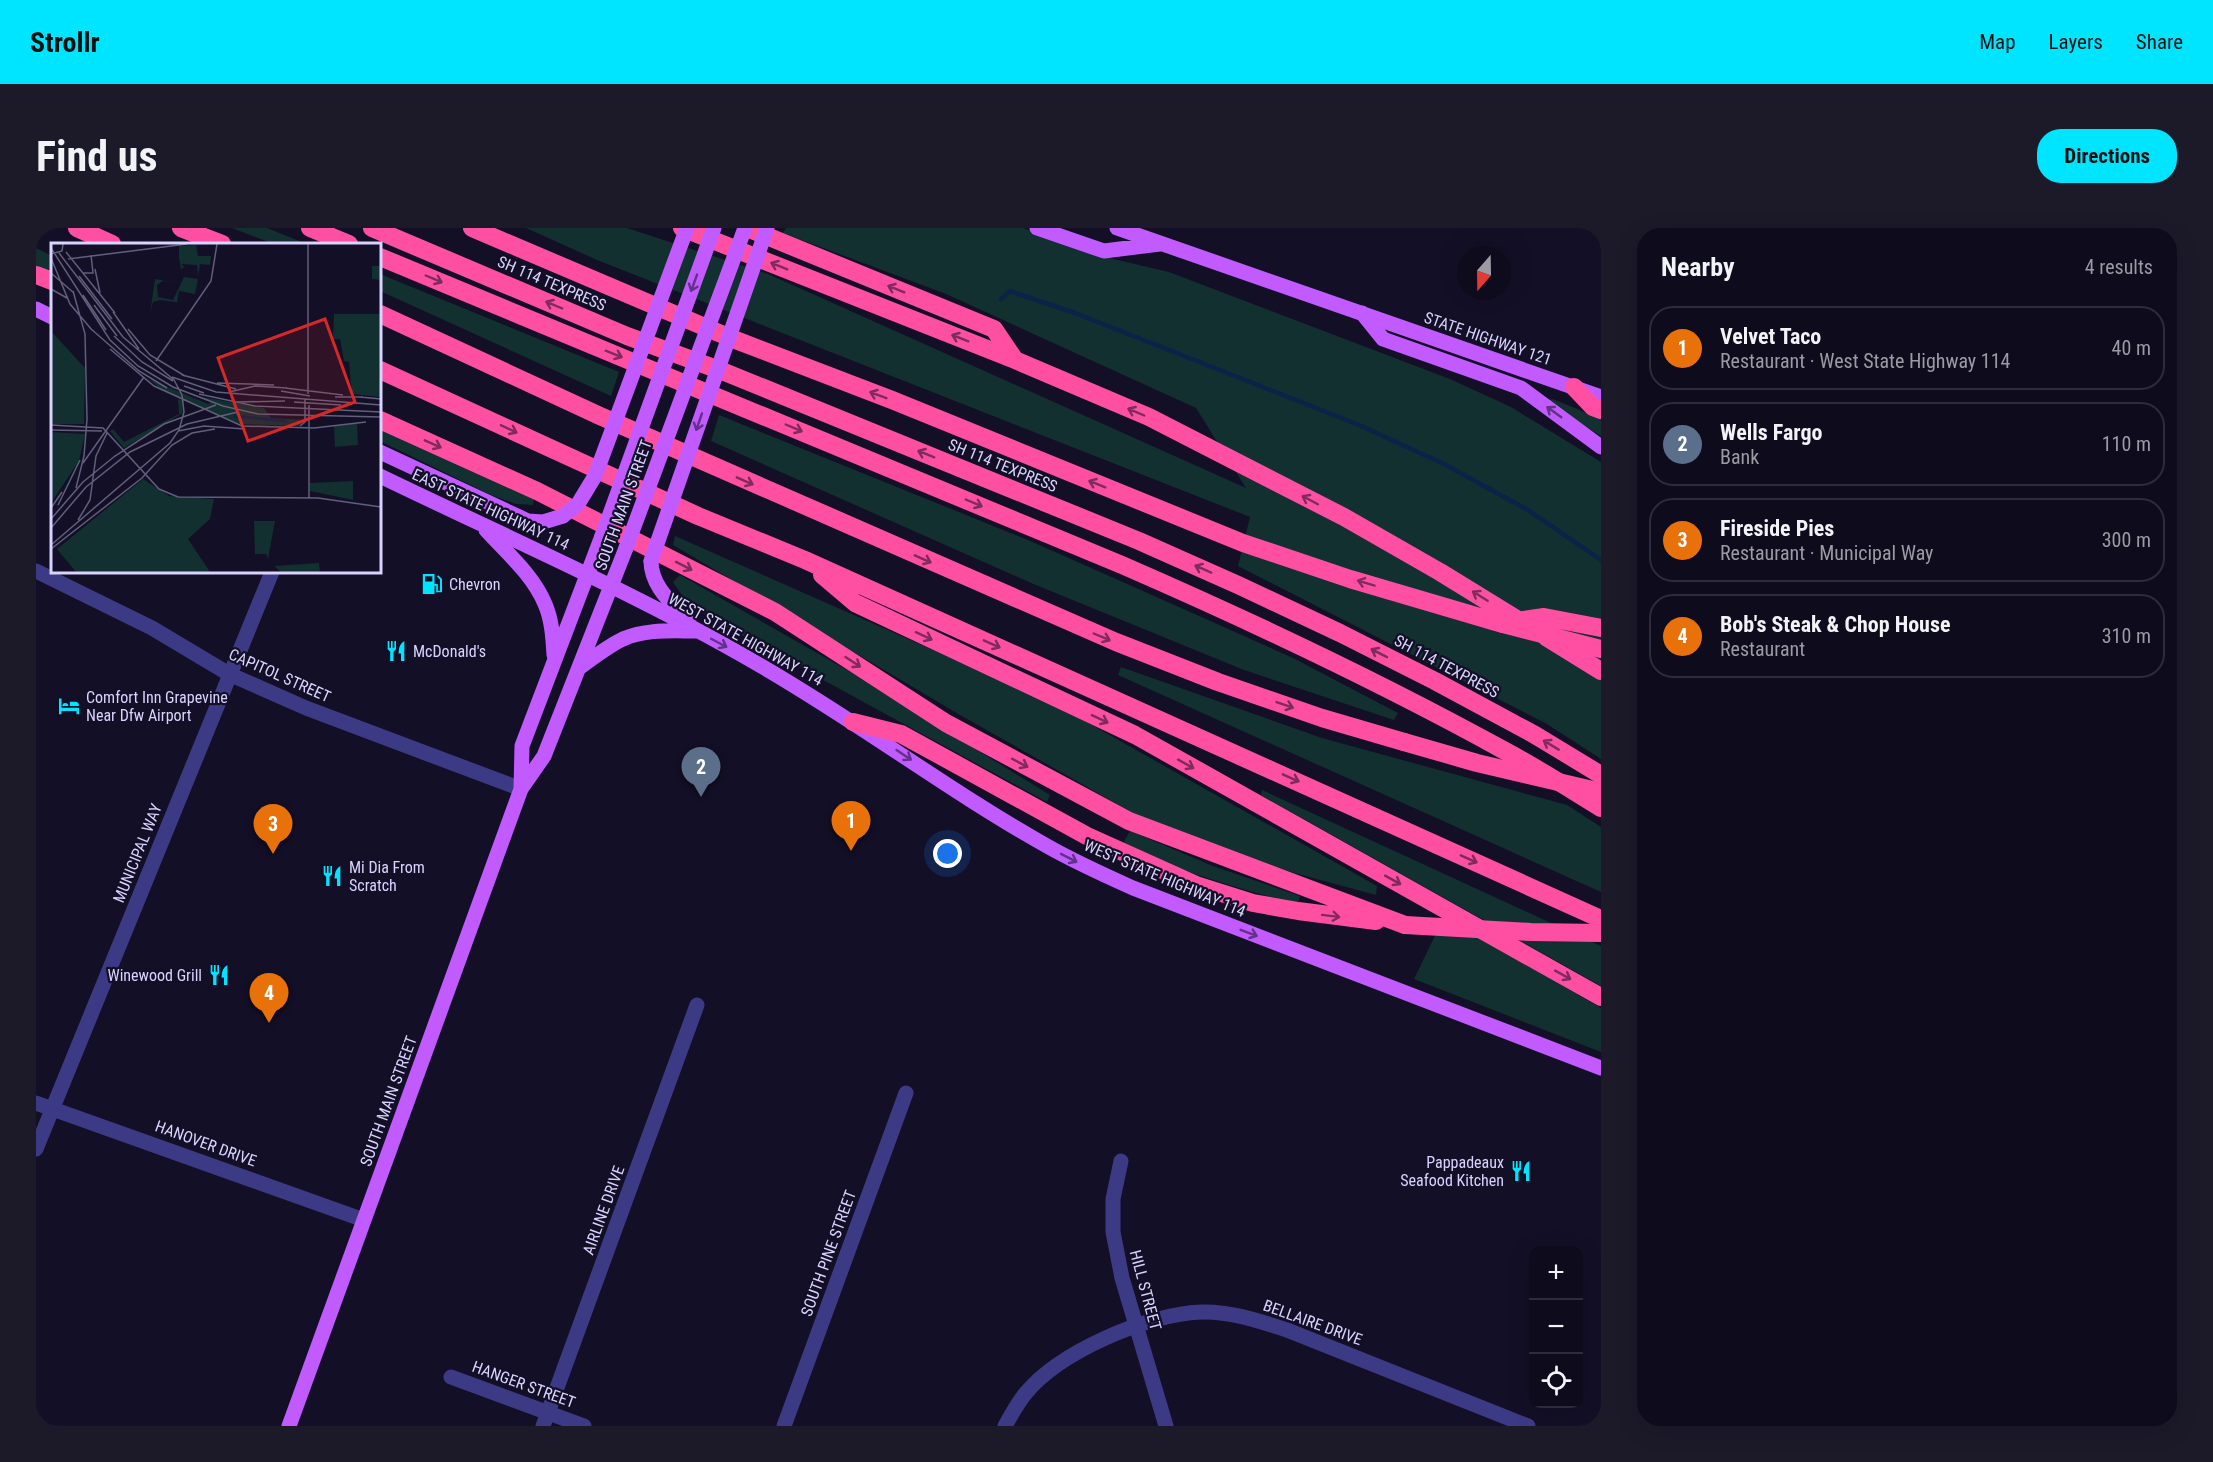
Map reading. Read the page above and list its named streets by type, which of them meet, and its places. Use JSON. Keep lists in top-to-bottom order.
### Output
{
  "streets": {
    "highway": ["SH 114 TEXPRESS"],
    "main road": [
      "STATE HIGHWAY 121",
      "SOUTH MAIN STREET",
      "EAST STATE HIGHWAY 114",
      "WEST STATE HIGHWAY 114"
    ],
    "street": [
      "CAPITOL STREET",
      "MUNICIPAL WAY",
      "HANOVER DRIVE",
      "AIRLINE DRIVE",
      "SOUTH PINE STREET",
      "HILL STREET",
      "BELLAIRE DRIVE",
      "HANGER STREET"
    ]
  },
  "crossings": [
    ["SOUTH MAIN STREET", "EAST STATE HIGHWAY 114"],
    ["SOUTH MAIN STREET", "WEST STATE HIGHWAY 114"],
    ["SOUTH MAIN STREET", "CAPITOL STREET"],
    ["SOUTH MAIN STREET", "HANOVER DRIVE"],
    ["EAST STATE HIGHWAY 114", "WEST STATE HIGHWAY 114"],
    ["CAPITOL STREET", "MUNICIPAL WAY"],
    ["MUNICIPAL WAY", "HANOVER DRIVE"],
    ["AIRLINE DRIVE", "HANGER STREET"],
    ["HILL STREET", "BELLAIRE DRIVE"]
  ],
  "one_way": ["WEST STATE HIGHWAY 114"],
  "places": {
    "fuel station": ["Chevron"],
    "restaurant": [
      "McDonald's",
      "Mi Dia From Scratch",
      "Winewood Grill",
      "Pappadeaux Seafood Kitchen"
    ],
    "hotel": ["Comfort Inn Grapevine Near Dfw Airport"]
  },
  "north": "bottom",
  "page": {
    "header": "Strollr",
    "nav": ["Map", "Layers", "Share"],
    "buttons": "Directions",
    "title": "Find us",
    "heading": ["Nearby", "4 results"],
    "list": [
      {
        "mark": "1",
        "name": "Velvet Taco",
        "note": "Restaurant · West State Highway 114",
        "value": "40 m"
      },
      {
        "mark": "2",
        "name": "Wells Fargo",
        "note": "Bank",
        "value": "110 m"
      },
      {
        "mark": "3",
        "name": "Fireside Pies",
        "note": "Restaurant · Municipal Way",
        "value": "300 m"
      },
      {
        "mark": "4",
        "name": "Bob's Steak & Chop House",
        "note": "Restaurant",
        "value": "310 m"
      }
    ],
    "pins": [
      "2",
      "1",
      "3",
      "4"
    ],
    "map_buttons": ["+", "−"]
  }
}
